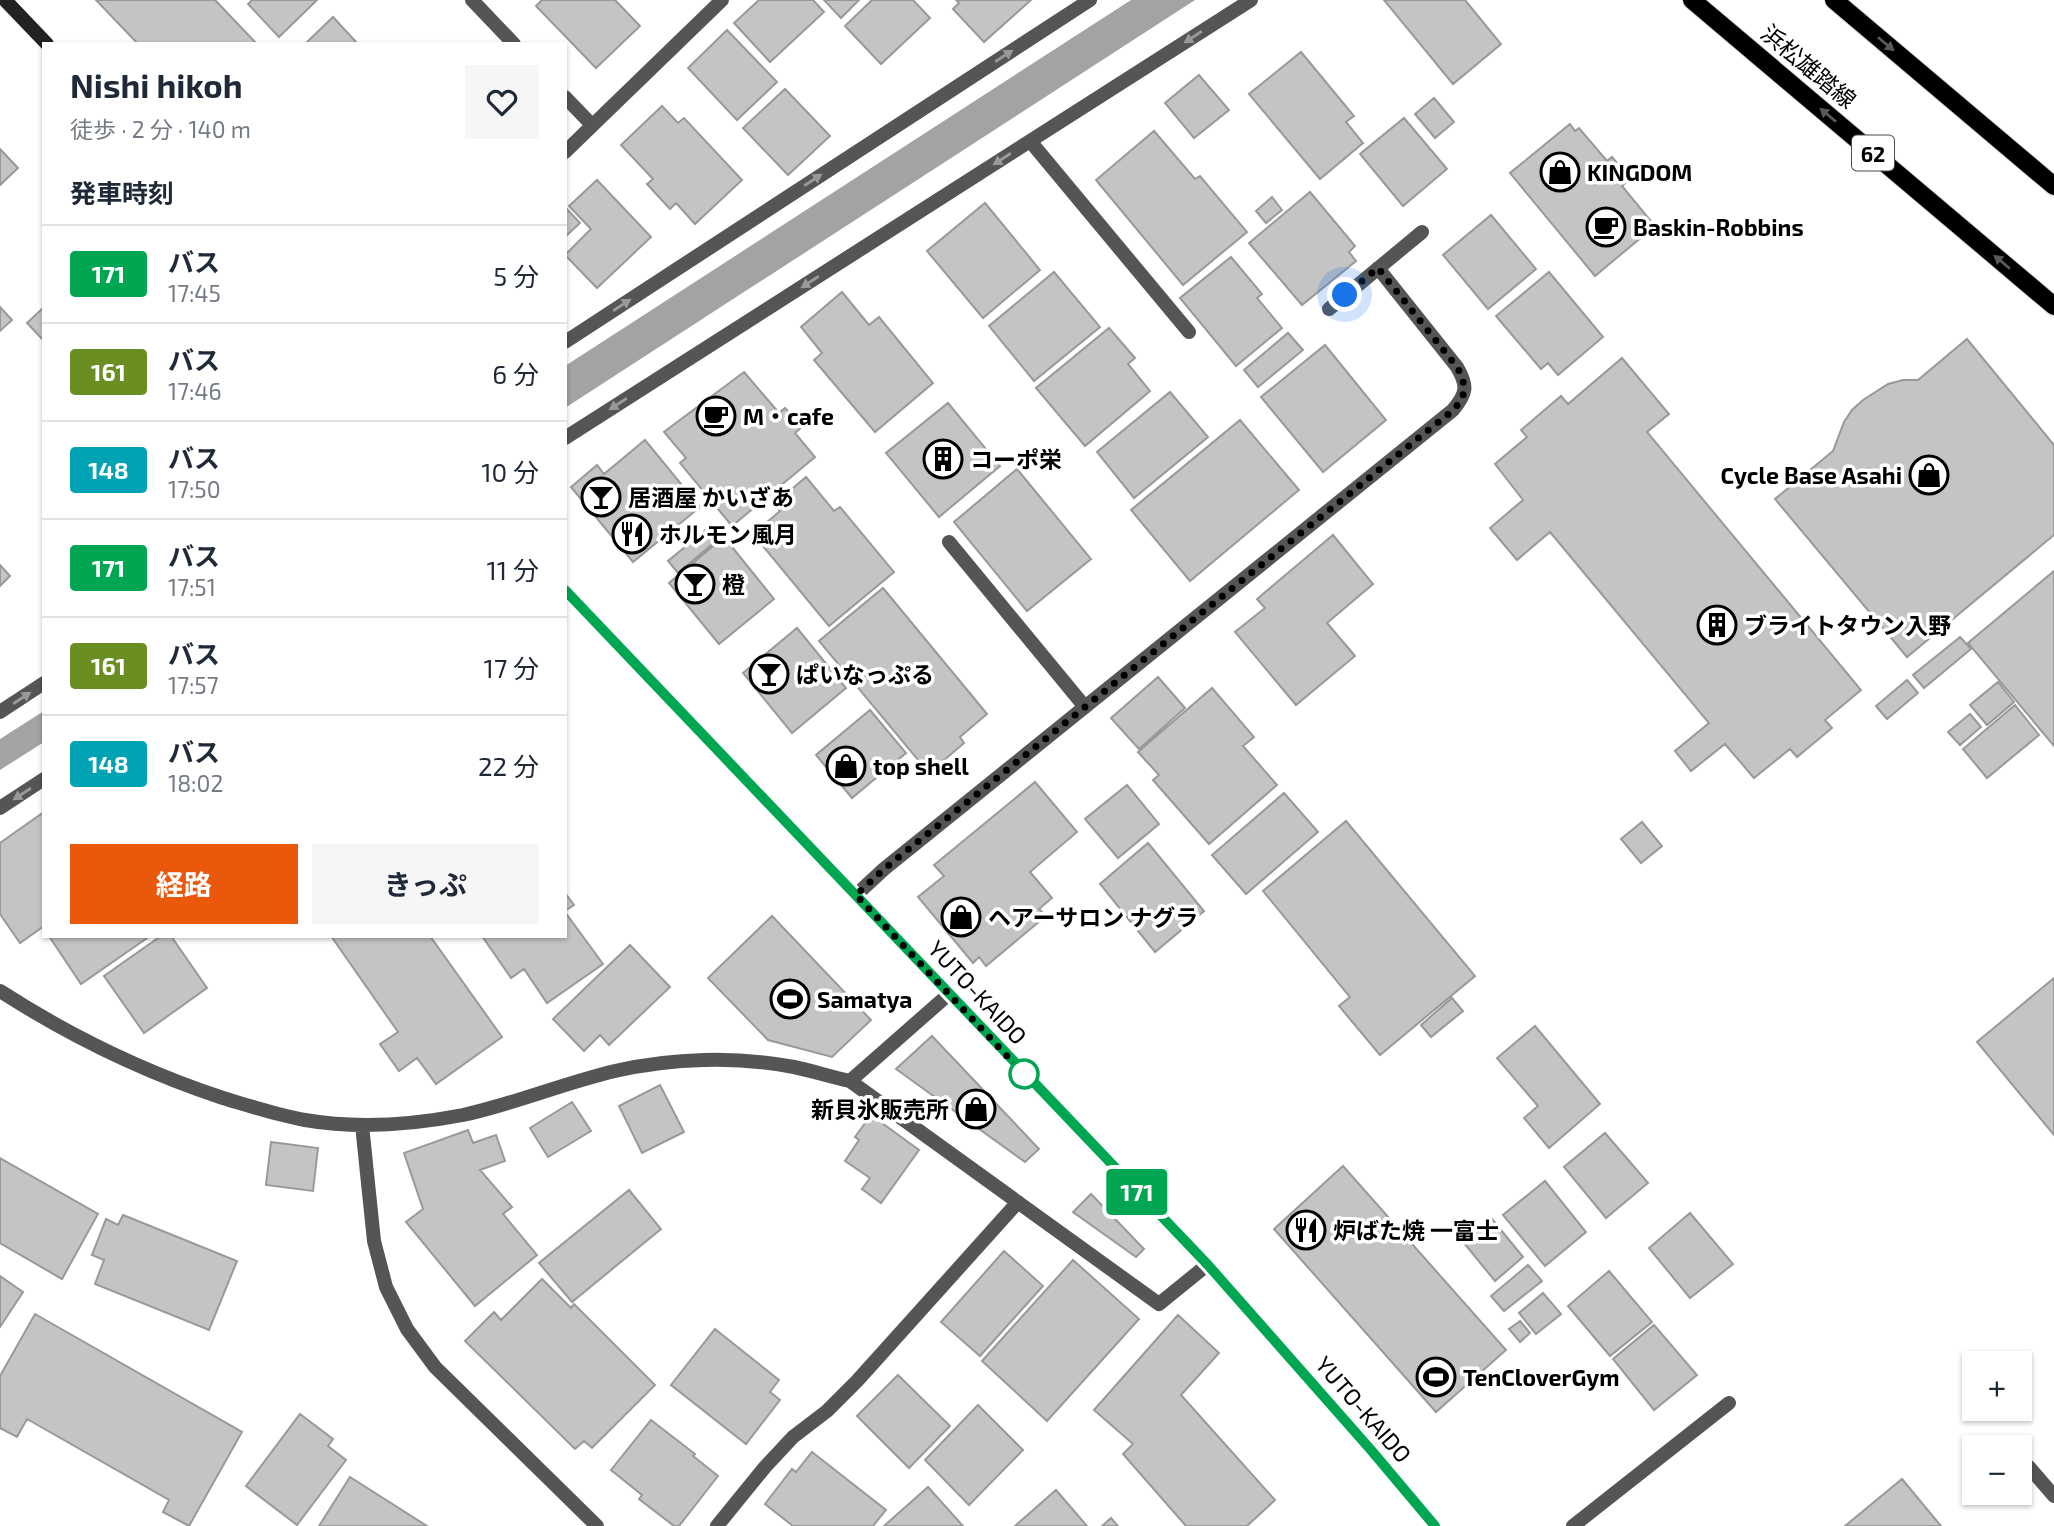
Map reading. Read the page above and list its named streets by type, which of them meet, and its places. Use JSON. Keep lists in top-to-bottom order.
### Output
{
  "streets": {
    "main road": ["浜松雄踏線", "62"],
    "street": ["YUTO-KAIDO"]
  },
  "places": {
    "shop": [
      "KINGDOM",
      "Cycle Base Asahi",
      "top shell",
      "ヘアーサロン ナグラ",
      "新貝氷販売所"
    ],
    "cafe": ["Baskin-Robbins", "M・cafe"],
    "building": ["コーポ栄", "ブライトタウン入野"],
    "bar": ["居酒屋 かいざあ", "橙", "ぱいなっぷる"],
    "restaurant": ["ホルモン風月", "炉ばた焼 一富士"],
    "sports": ["Samatya", "TenCloverGym"]
  },
  "lines": ["bus line 171"],
  "page": {
    "on_map": "171",
    "heading": [
      ["Nishi hikoh", "徒歩 · 2 分 · 140 m"],
      "発車時刻"
    ],
    "list": [
      {
        "mark": "171",
        "name": "バス",
        "note": "17:45",
        "value": "5 分"
      },
      {
        "mark": "161",
        "name": "バス",
        "note": "17:46",
        "value": "6 分"
      },
      {
        "mark": "148",
        "name": "バス",
        "note": "17:50",
        "value": "10 分"
      },
      {
        "mark": "171",
        "name": "バス",
        "note": "17:51",
        "value": "11 分"
      },
      {
        "mark": "161",
        "name": "バス",
        "note": "17:57",
        "value": "17 分"
      },
      {
        "mark": "148",
        "name": "バス",
        "note": "18:02",
        "value": "22 分"
      }
    ],
    "buttons": ["経路", "きっぷ"],
    "map_buttons": ["+", "−"]
  }
}
